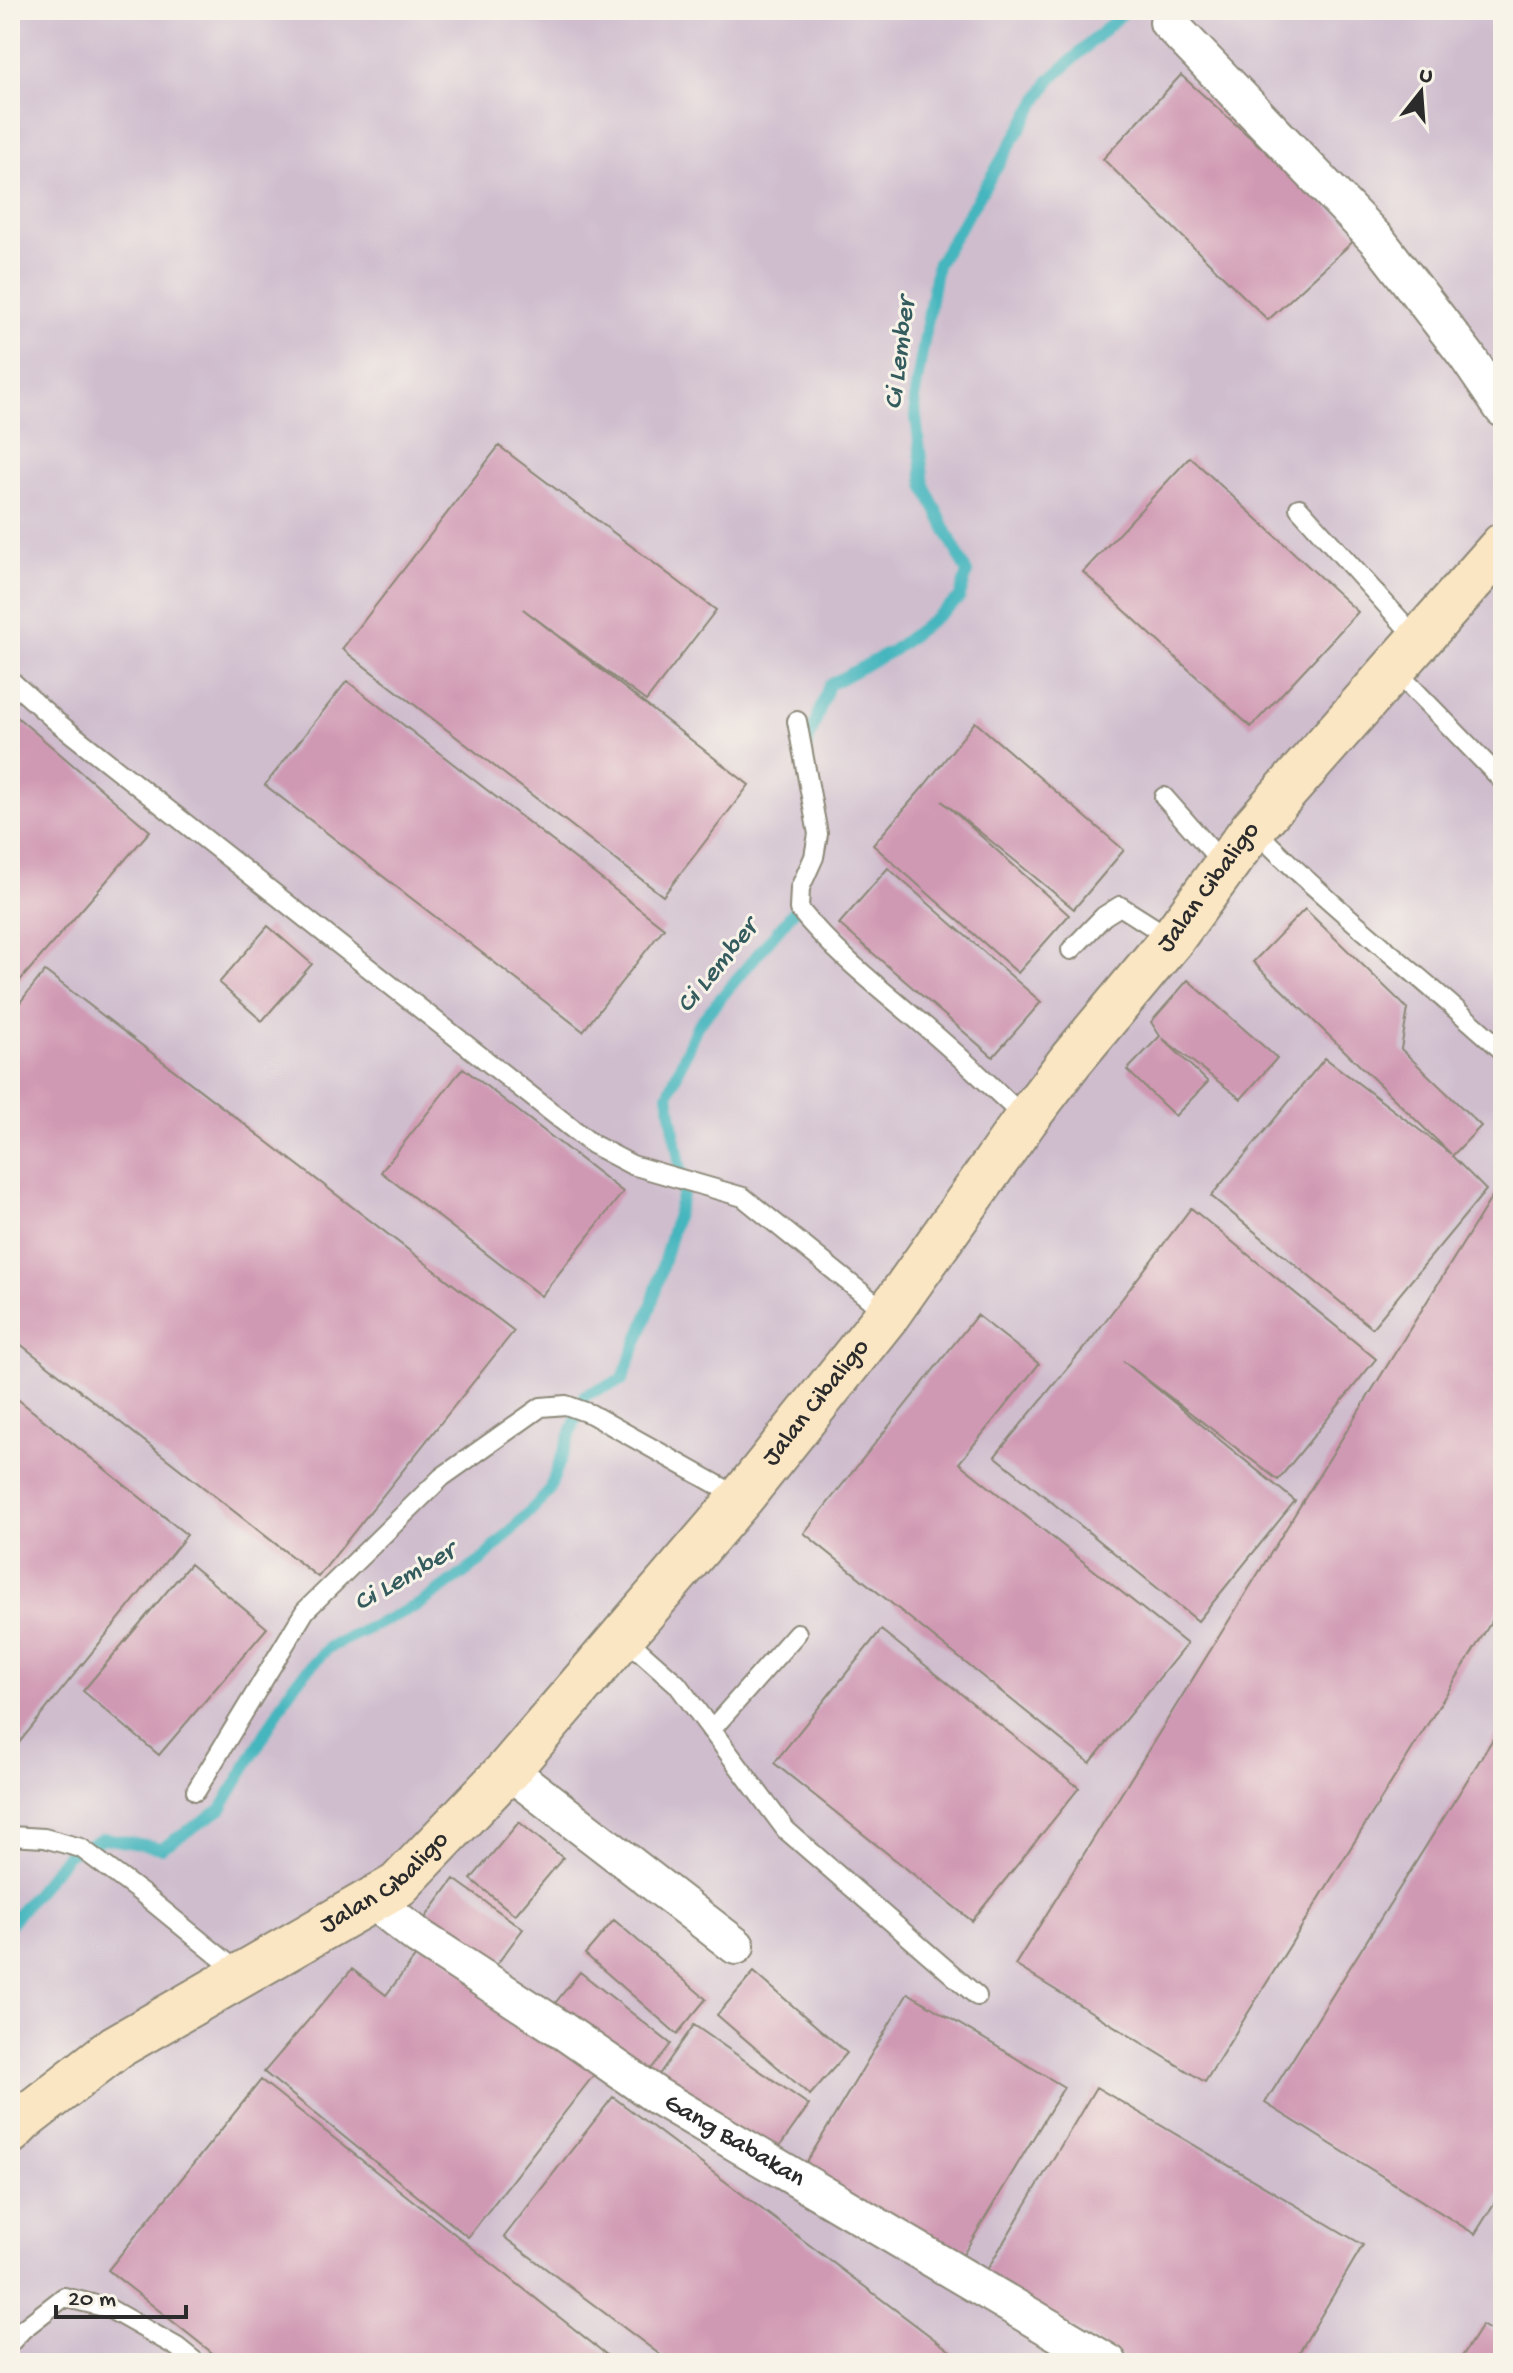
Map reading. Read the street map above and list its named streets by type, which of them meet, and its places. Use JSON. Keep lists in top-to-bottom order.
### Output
{
  "streets": {
    "main road": ["Jalan Cibaligo"],
    "street": ["Gang Babakan"]
  },
  "crossings": [
    ["Jalan Cibaligo", "Gang Babakan"]
  ],
  "water": ["Ci Lember"],
  "scale_bar": "20 m",
  "north": "top"
}
